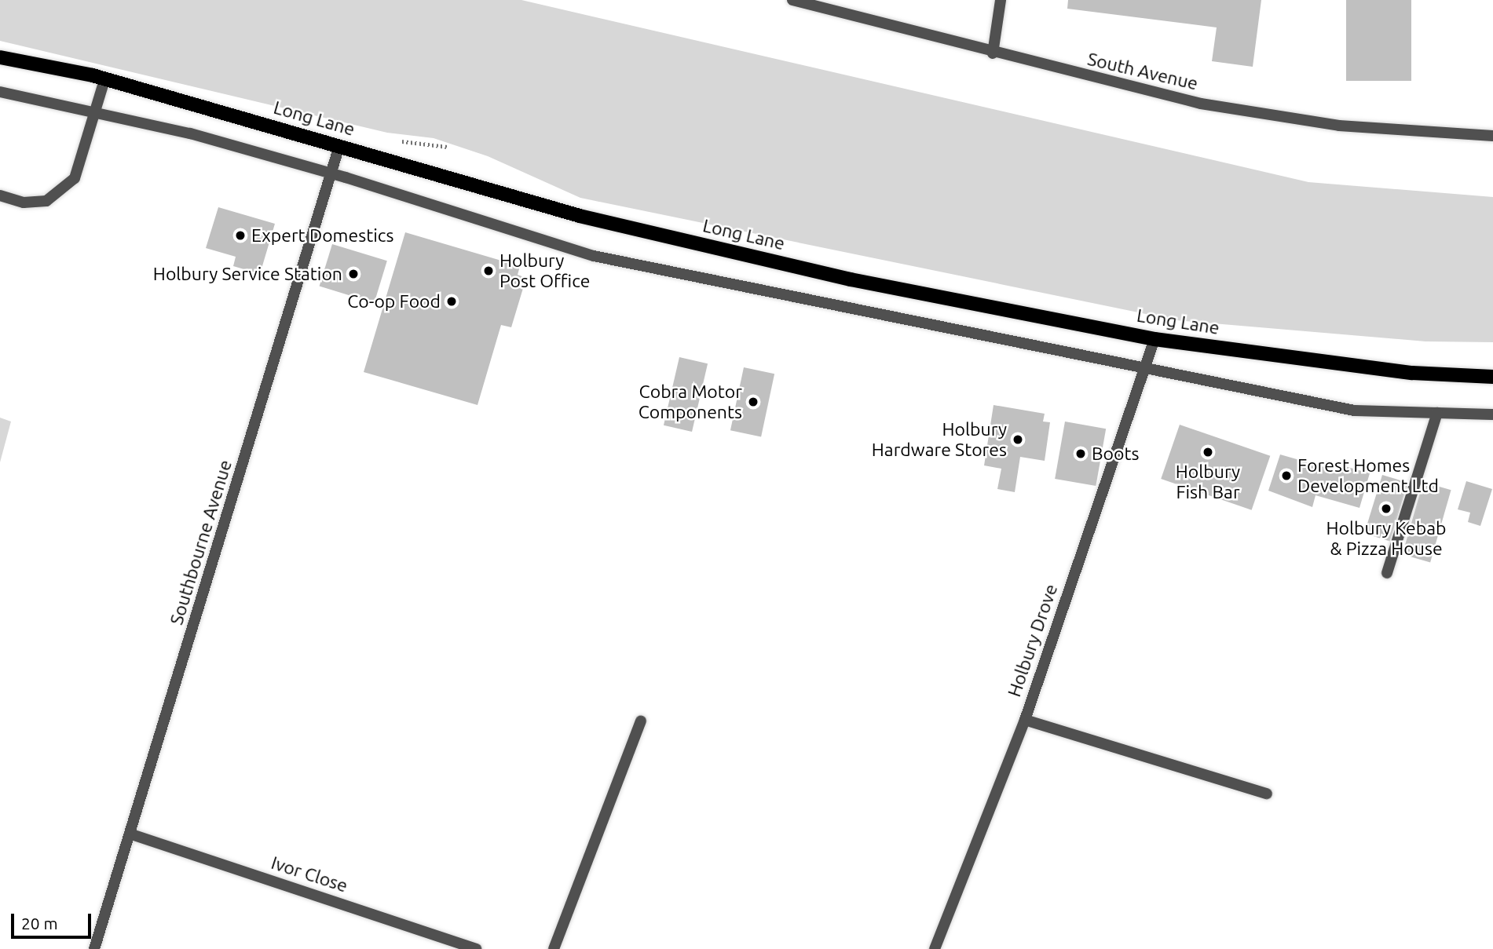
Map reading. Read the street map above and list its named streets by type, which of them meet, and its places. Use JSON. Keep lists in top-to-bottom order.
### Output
{
  "streets": {
    "main road": ["Long Lane"],
    "street": [
      "South Avenue",
      "Southbourne Avenue",
      "Holbury Drove",
      "Ivor Close"
    ]
  },
  "crossings": [
    ["Long Lane", "Southbourne Avenue"],
    ["Long Lane", "Holbury Drove"],
    ["Southbourne Avenue", "Ivor Close"]
  ],
  "places": [
    "Expert Domestics",
    "Holbury Post Office",
    "Holbury Service Station",
    "Co-op Food",
    "Cobra Motor Components",
    "Holbury Hardware Stores",
    "Holbury Fish Bar",
    "Boots",
    "Forest Homes Development Ltd",
    "Holbury Kebab & Pizza House"
  ],
  "scale_bar": "20 m"
}
